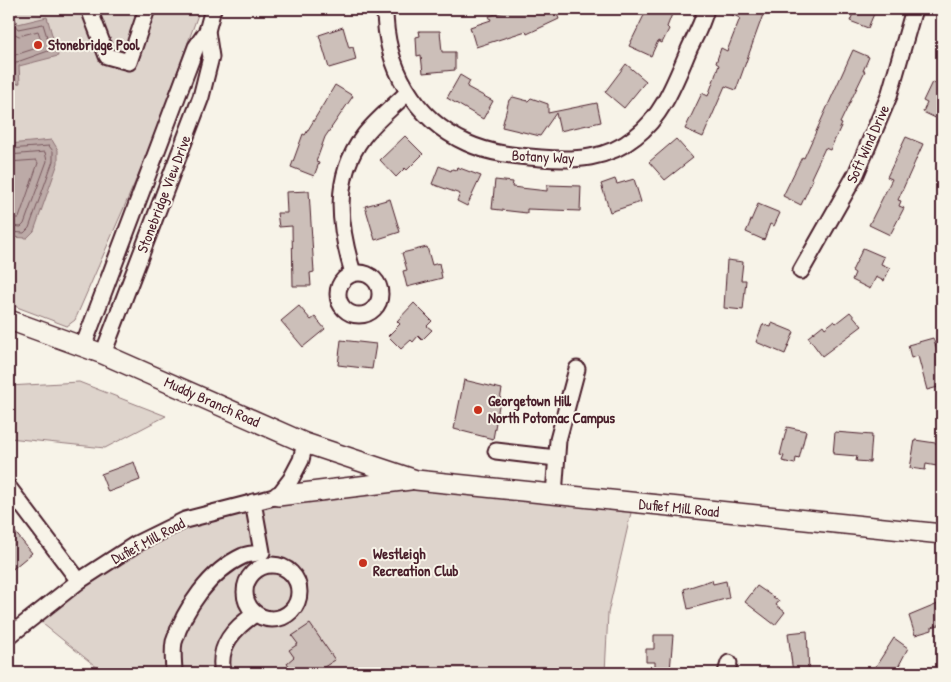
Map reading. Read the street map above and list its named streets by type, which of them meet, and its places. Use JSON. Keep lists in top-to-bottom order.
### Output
{
  "streets": {
    "main road": ["Muddy Branch Road", "Dufief Mill Road"],
    "street": ["Soft Wind Drive", "Botany Way", "Stonebridge View Drive"]
  },
  "crossings": [
    ["Stonebridge View Drive", "Muddy Branch Road"],
    ["Muddy Branch Road", "Dufief Mill Road"]
  ],
  "places": ["Stonebridge Pool", "Georgetown Hill North Potomac Campus", "Westleigh Recreation Club"]
}
